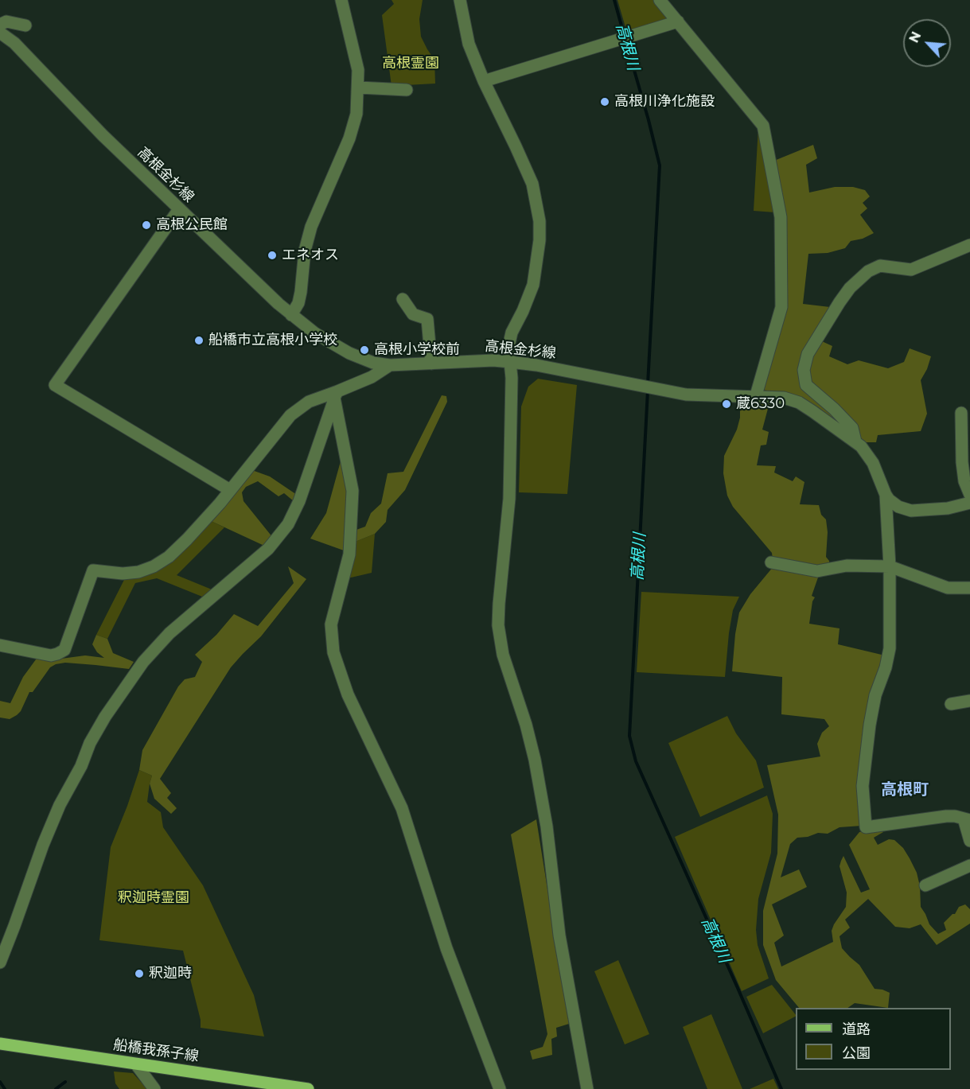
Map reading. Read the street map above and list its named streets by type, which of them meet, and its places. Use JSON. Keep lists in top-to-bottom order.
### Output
{
  "streets": {
    "main road": ["船橋我孫子線"],
    "street": ["高根金杉線"]
  },
  "districts": ["高根町"],
  "water": ["高根川"],
  "parks": ["高根霊園", "釈迦時霊園"],
  "places": [
    "高根川浄化施設",
    "高根公民館",
    "エネオス",
    "船橋市立高根小学校",
    "高根小学校前",
    "蔵6330",
    "釈迦時"
  ],
  "legend": ["道路", "公園"],
  "north": "top left"
}
